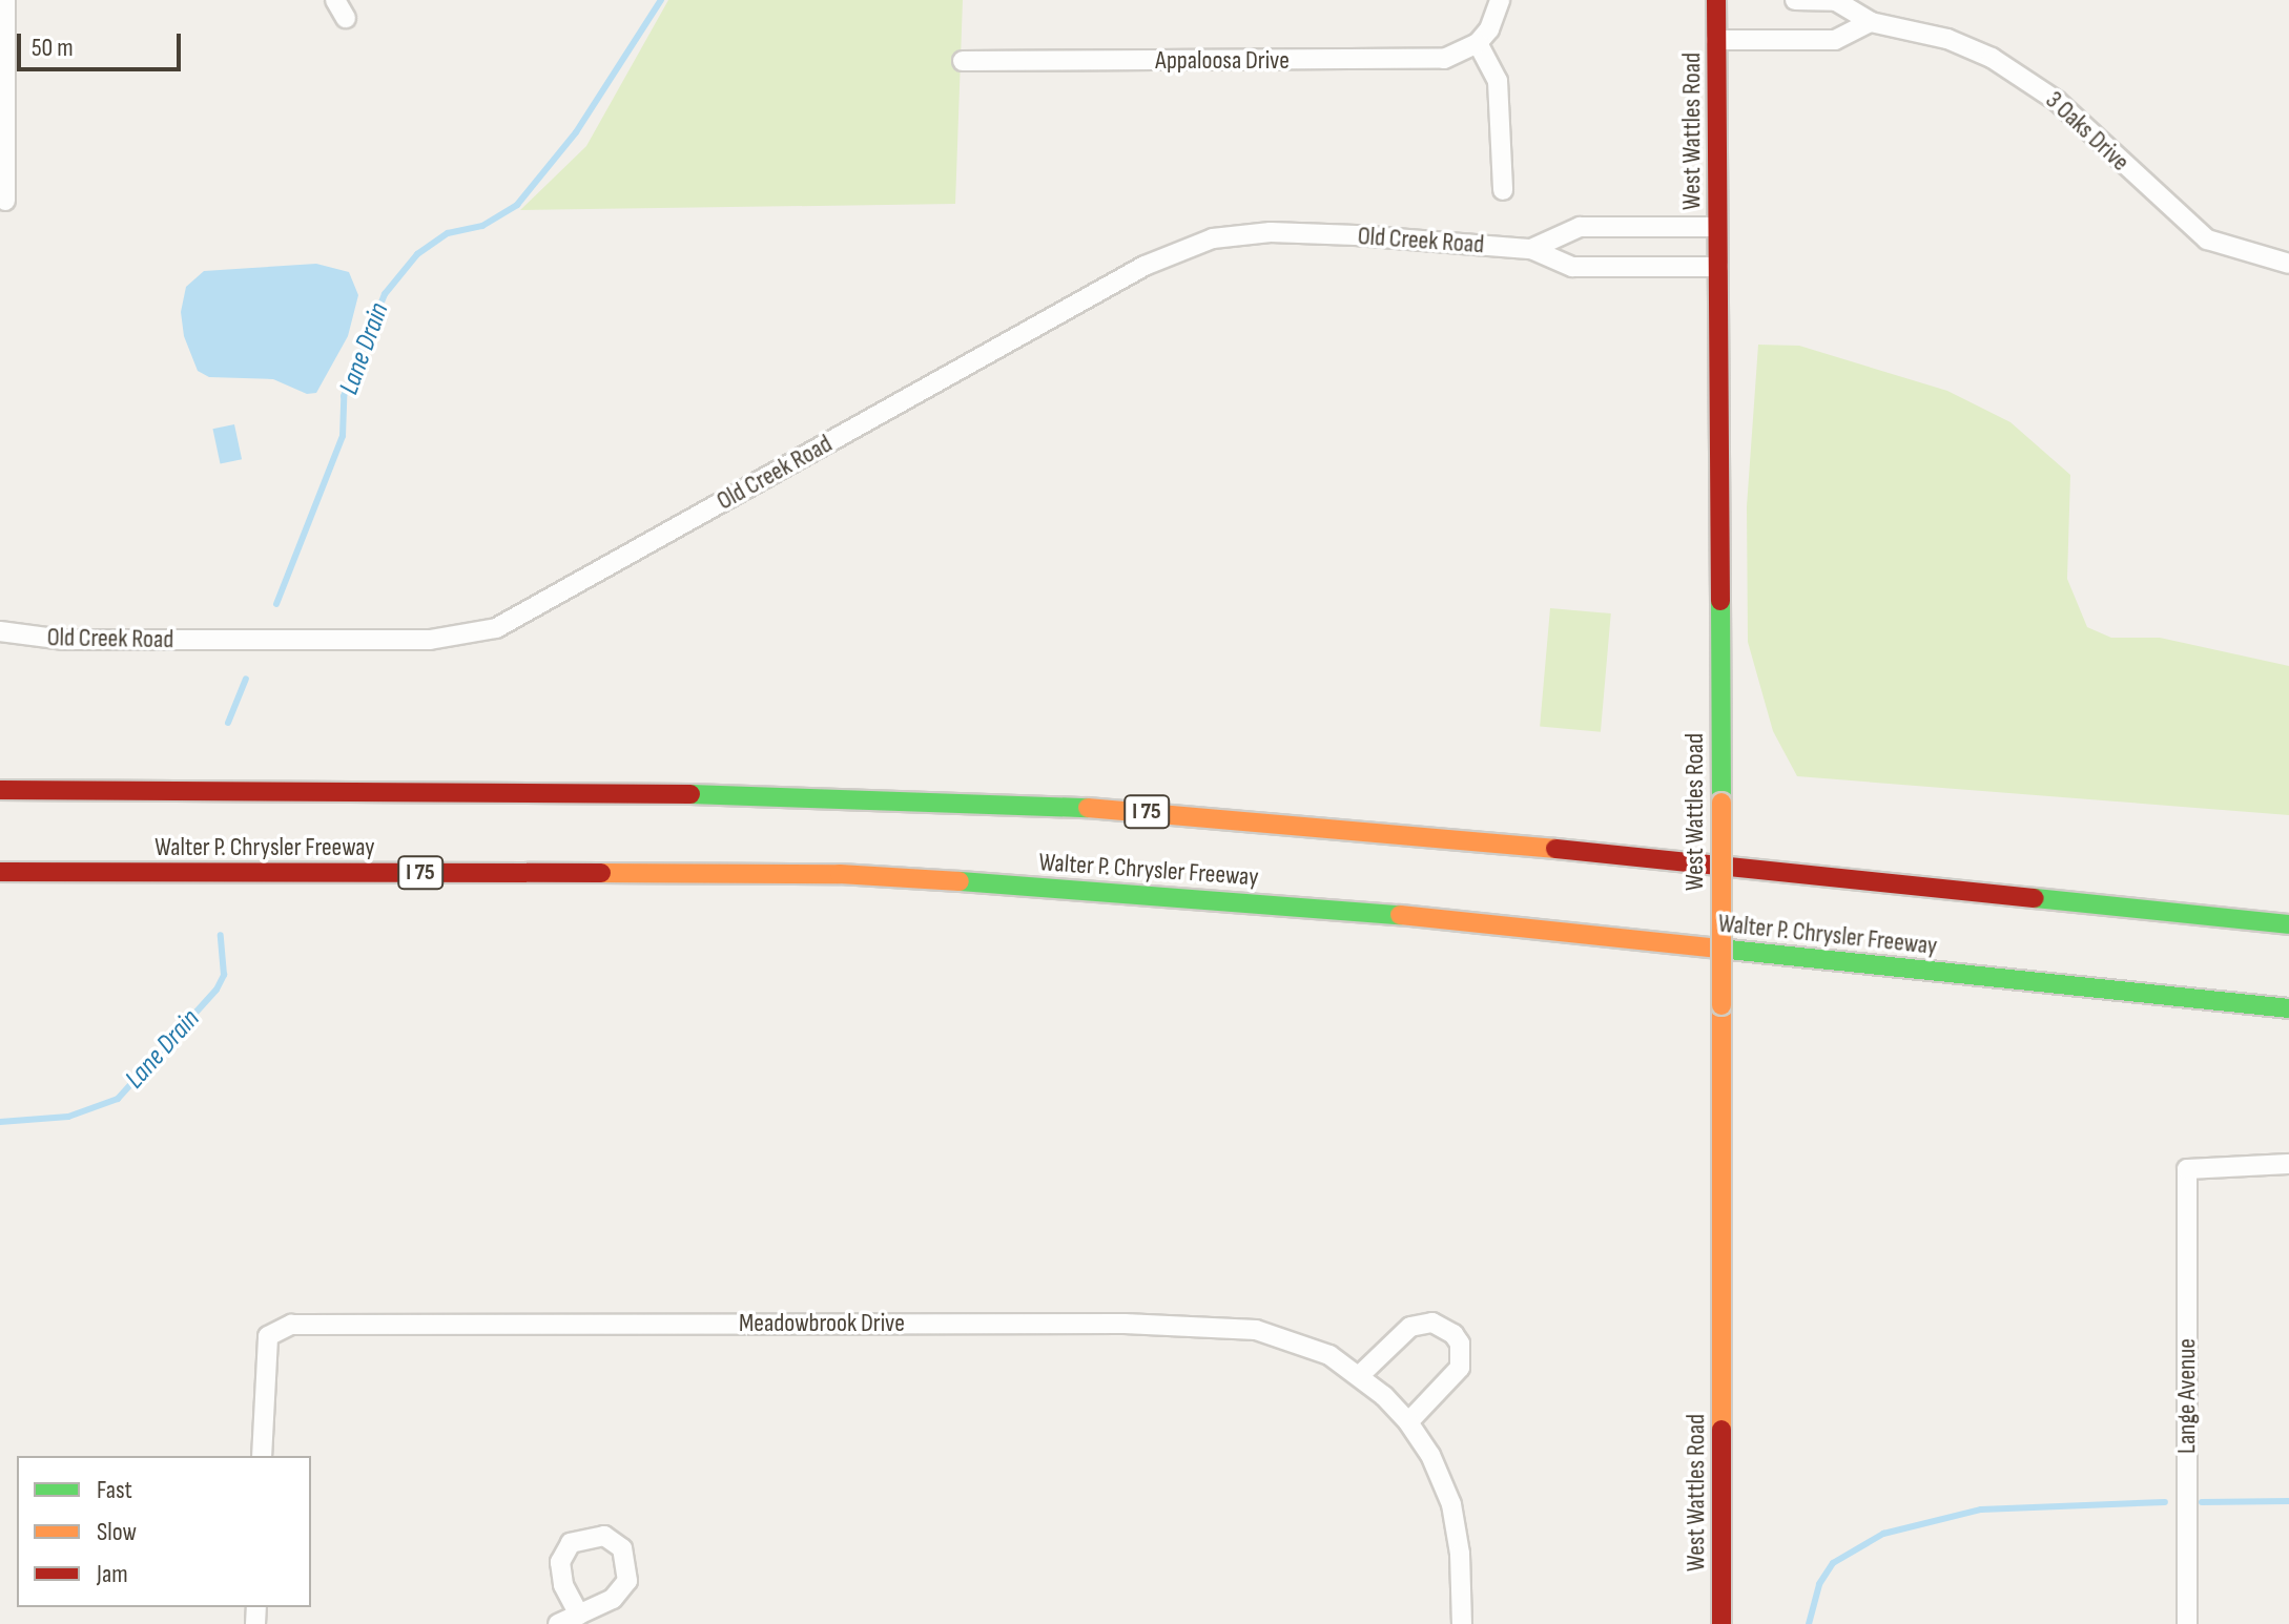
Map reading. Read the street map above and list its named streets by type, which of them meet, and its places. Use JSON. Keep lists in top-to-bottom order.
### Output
{
  "streets": {
    "main road": ["West Wattles Road", "I 75", "Walter P. Chrysler Freeway"],
    "street": [
      "Appaloosa Drive",
      "3 Oaks Drive",
      "Old Creek Road",
      "Meadowbrook Drive",
      "Lange Avenue"
    ]
  },
  "crossings": [
    ["West Wattles Road", "Old Creek Road"]
  ],
  "water": ["Lane Drain"],
  "legend": ["Fast", "Slow", "Jam"],
  "scale_bar": "50 m"
}
